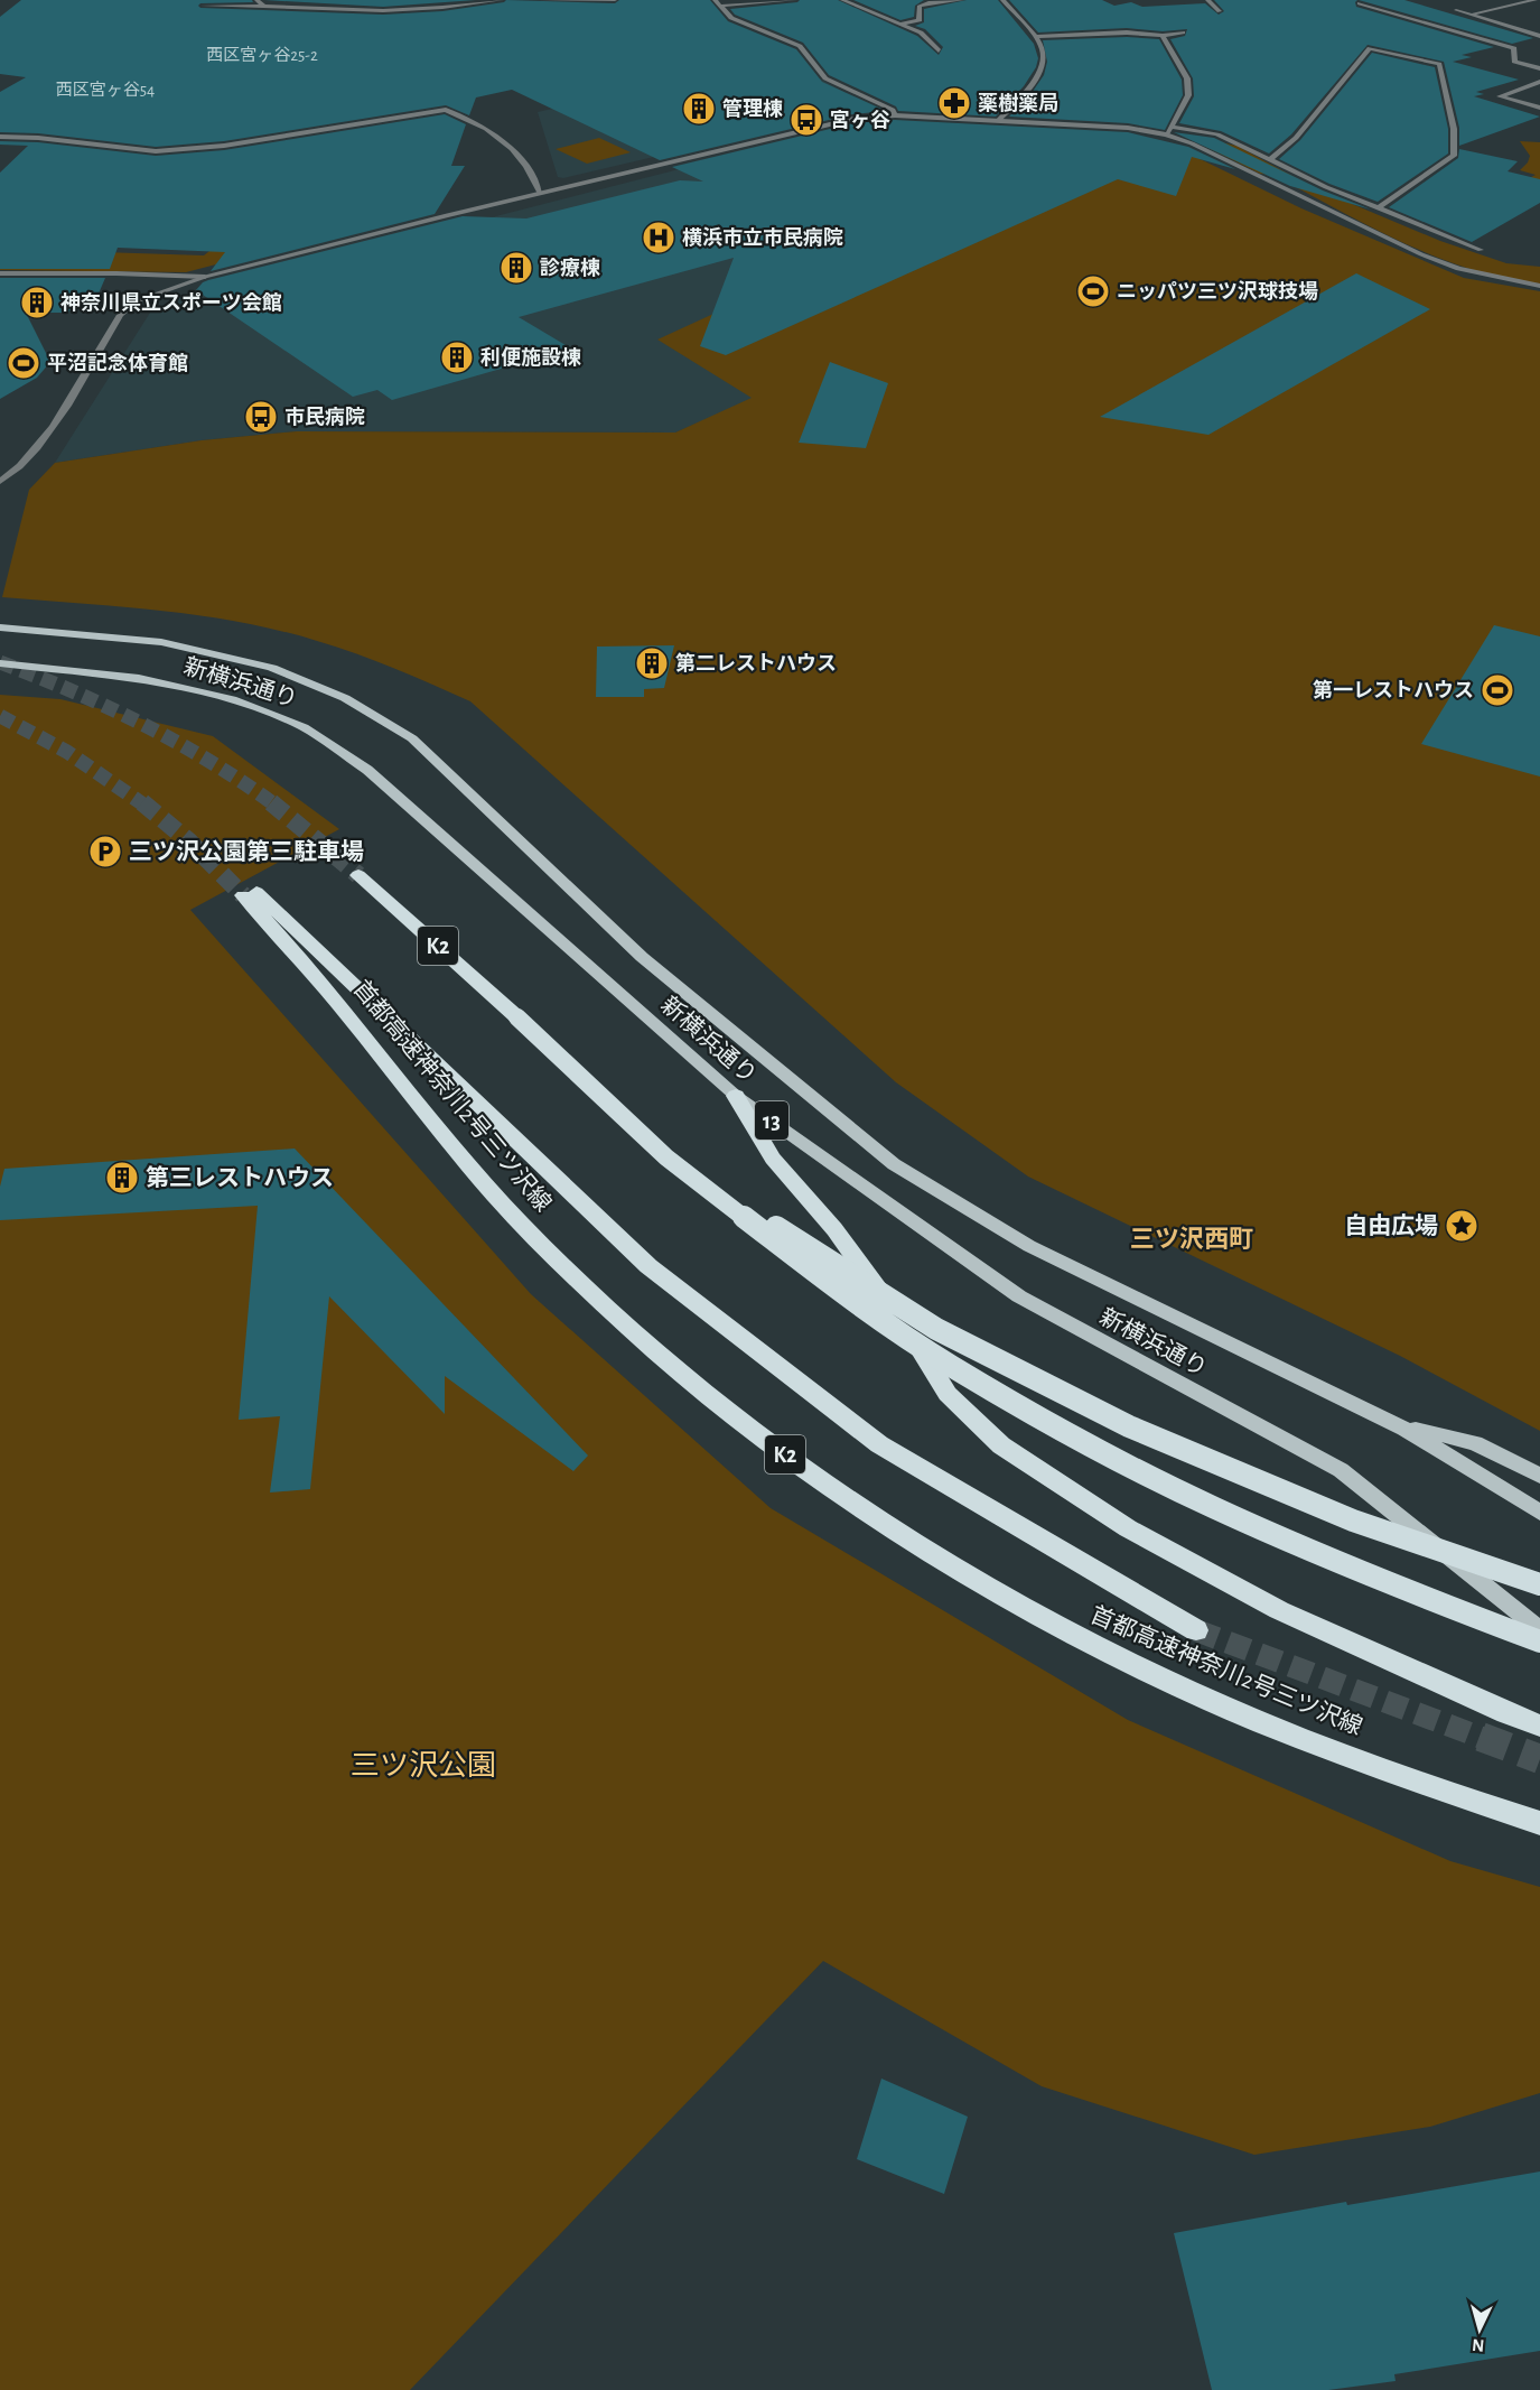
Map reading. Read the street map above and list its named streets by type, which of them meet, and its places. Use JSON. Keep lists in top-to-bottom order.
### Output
{
  "streets": {
    "highway": ["K2", "首都高速神奈川2号三ツ沢線"],
    "main road": ["新横浜通り", "13"]
  },
  "districts": ["三ツ沢西町"],
  "parks": ["三ツ沢公園"],
  "places": {
    "pharmacy": ["薬樹薬局"],
    "building": [
      "管理棟",
      "診療棟",
      "神奈川県立スポーツ会館",
      "利便施設棟",
      "第二レストハウス",
      "第三レストハウス"
    ],
    "bus stop": ["宮ヶ谷", "市民病院"],
    "hospital": ["横浜市立市民病院"],
    "sports": ["ニッパツ三ツ沢球技場", "平沼記念体育館", "第一レストハウス"],
    "parking": ["三ツ沢公園第三駐車場"],
    "place": ["自由広場"]
  },
  "house_numbers": ["西区宮ヶ谷25-2", "西区宮ヶ谷54"],
  "north": "bottom"
}
